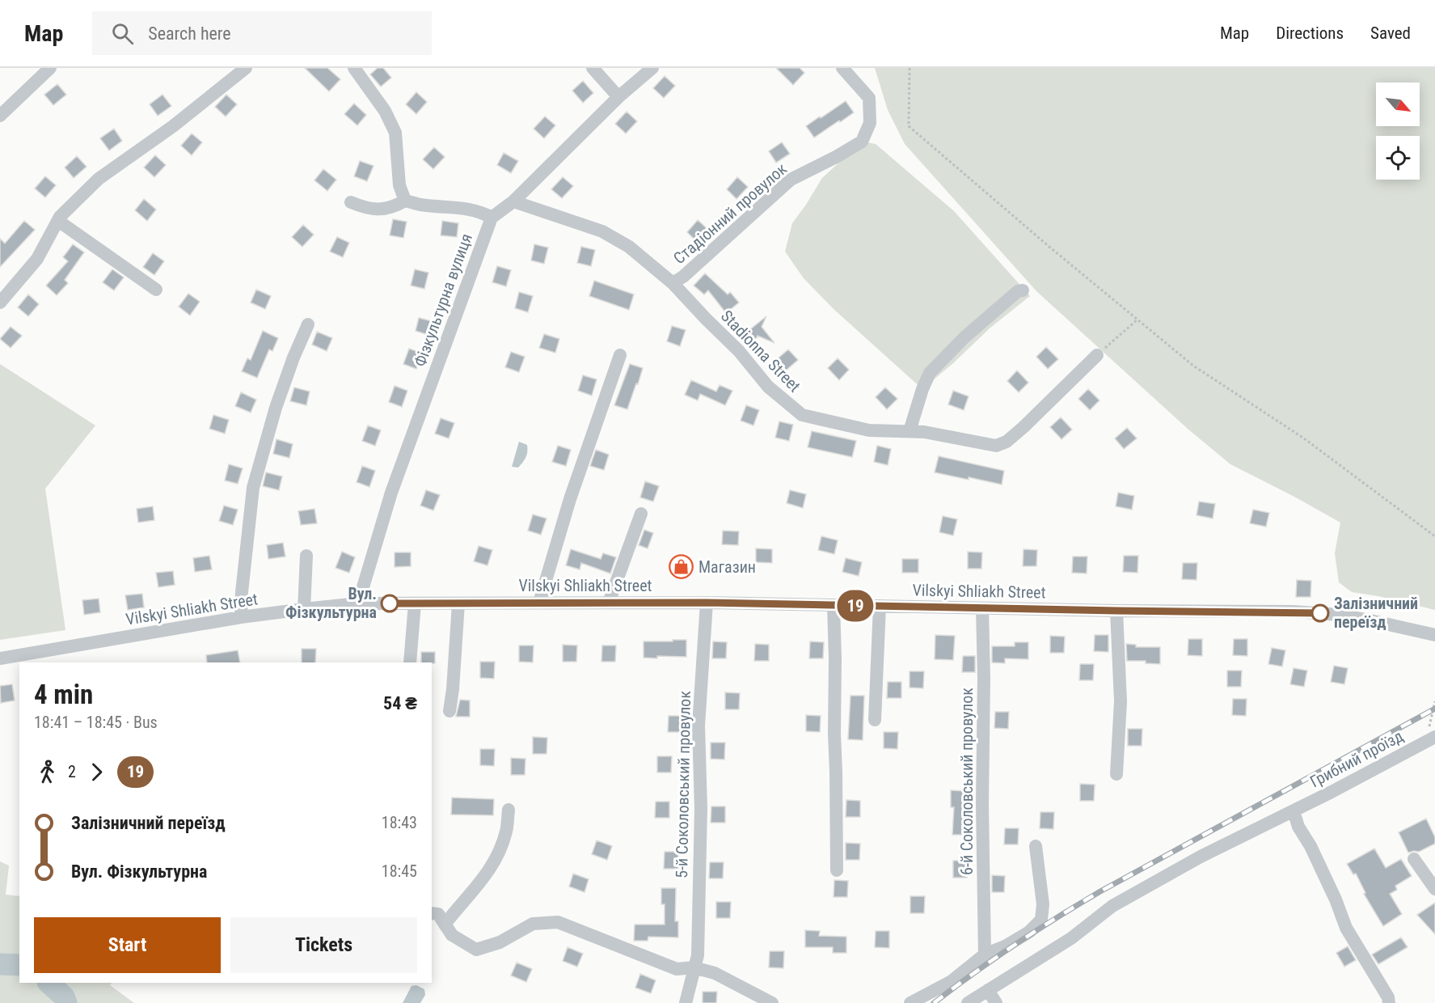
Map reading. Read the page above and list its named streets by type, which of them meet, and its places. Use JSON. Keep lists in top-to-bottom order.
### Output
{
  "streets": {
    "street": [
      "Стадіонний провулок",
      "Фізкультурна вулиця",
      "Stadionna Street",
      "Vilskyi Shliakh Street",
      "Грибний проїзд",
      "6-й Соколовський провулок",
      "5-й Соколовський провулок"
    ]
  },
  "crossings": [
    ["Стадіонний провулок", "Stadionna Street"],
    ["Фізкультурна вулиця", "Vilskyi Shliakh Street"],
    ["Vilskyi Shliakh Street", "6-й Соколовський провулок"],
    ["Vilskyi Shliakh Street", "5-й Соколовський провулок"]
  ],
  "places": {
    "shop": ["Магазин"],
    "other": ["Вул. Фізкультурна", "Залізничний переїзд"]
  },
  "lines": ["bus line 19"],
  "north": "bottom right",
  "page": {
    "header": "Map",
    "search": "Search here",
    "nav": ["Map", "Directions", "Saved"],
    "on_map": "19",
    "heading": ["4 min", "18:41 – 18:45 · Bus", "54 ₴"],
    "legs": ["2", "19"],
    "list": [
      {
        "name": "Залізничний переїзд",
        "value": "18:43"
      },
      {
        "name": "Вул. Фізкультурна",
        "value": "18:45"
      }
    ],
    "buttons": ["Start", "Tickets"]
  }
}
